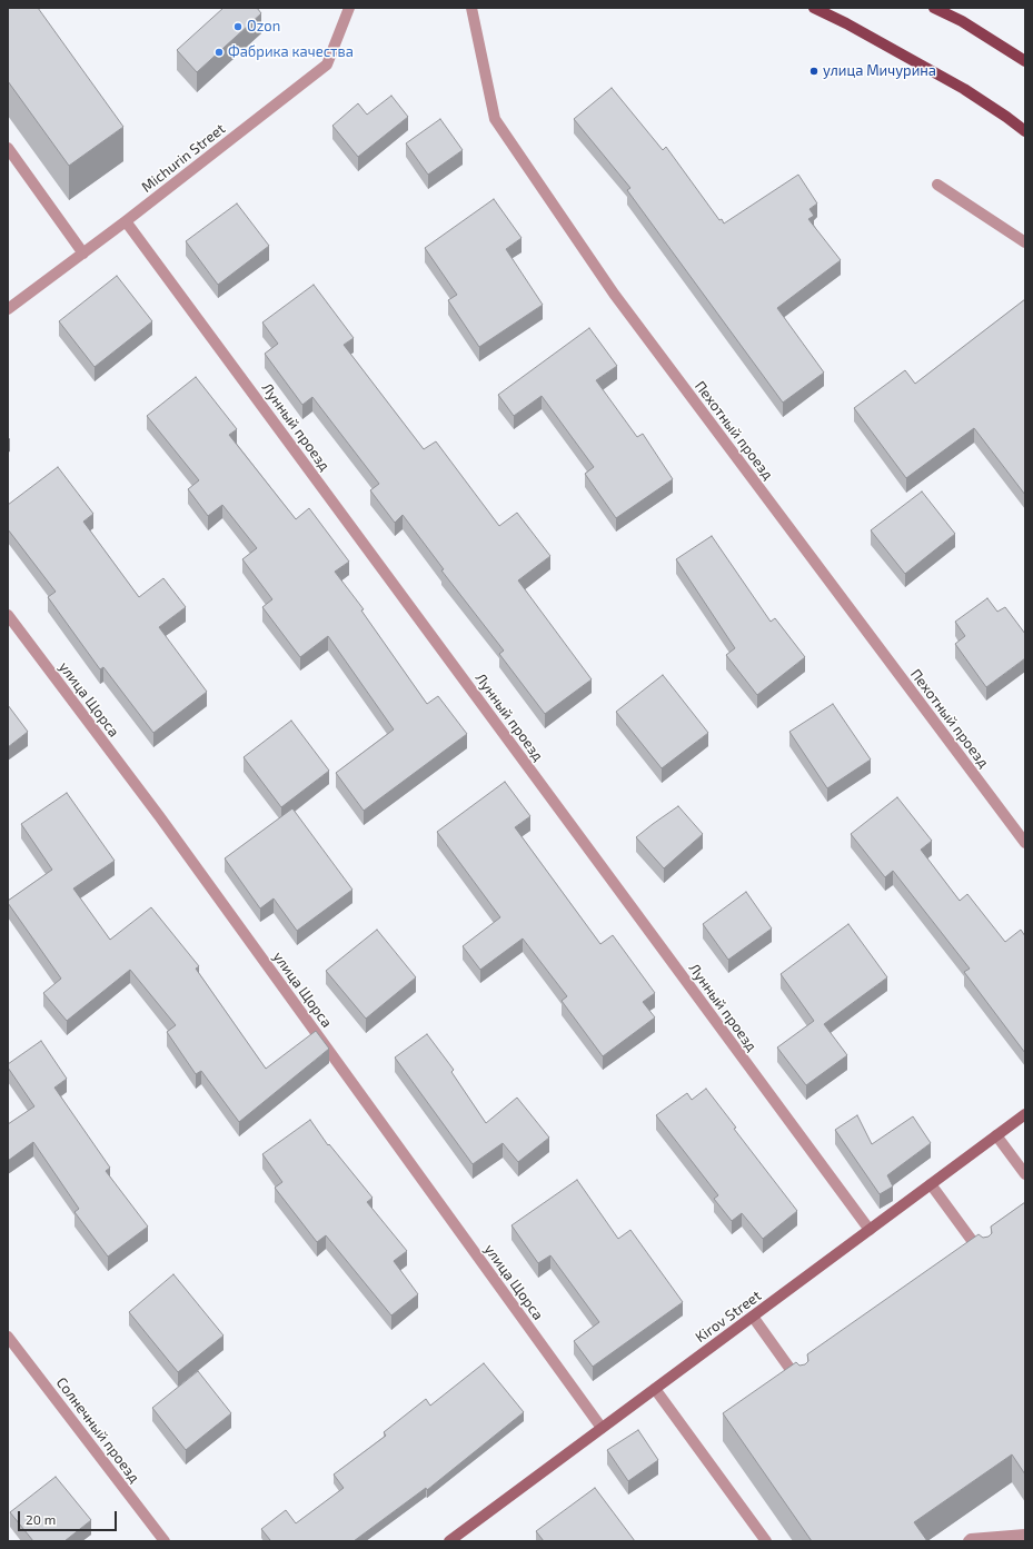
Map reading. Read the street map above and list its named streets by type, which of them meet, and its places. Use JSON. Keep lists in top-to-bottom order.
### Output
{
  "streets": {
    "street": [
      "Michurin Street",
      "Лунный проезд",
      "Пехотный проезд",
      "улица Щорса",
      "Kirov Street",
      "Солнечный проезд"
    ]
  },
  "crossings": [
    ["Michurin Street", "Лунный проезд"],
    ["Лунный проезд", "Kirov Street"],
    ["улица Щорса", "Kirov Street"]
  ],
  "places": ["Ozon", "Фабрика качества", "улица Мичурина"],
  "scale_bar": "20 m"
}
